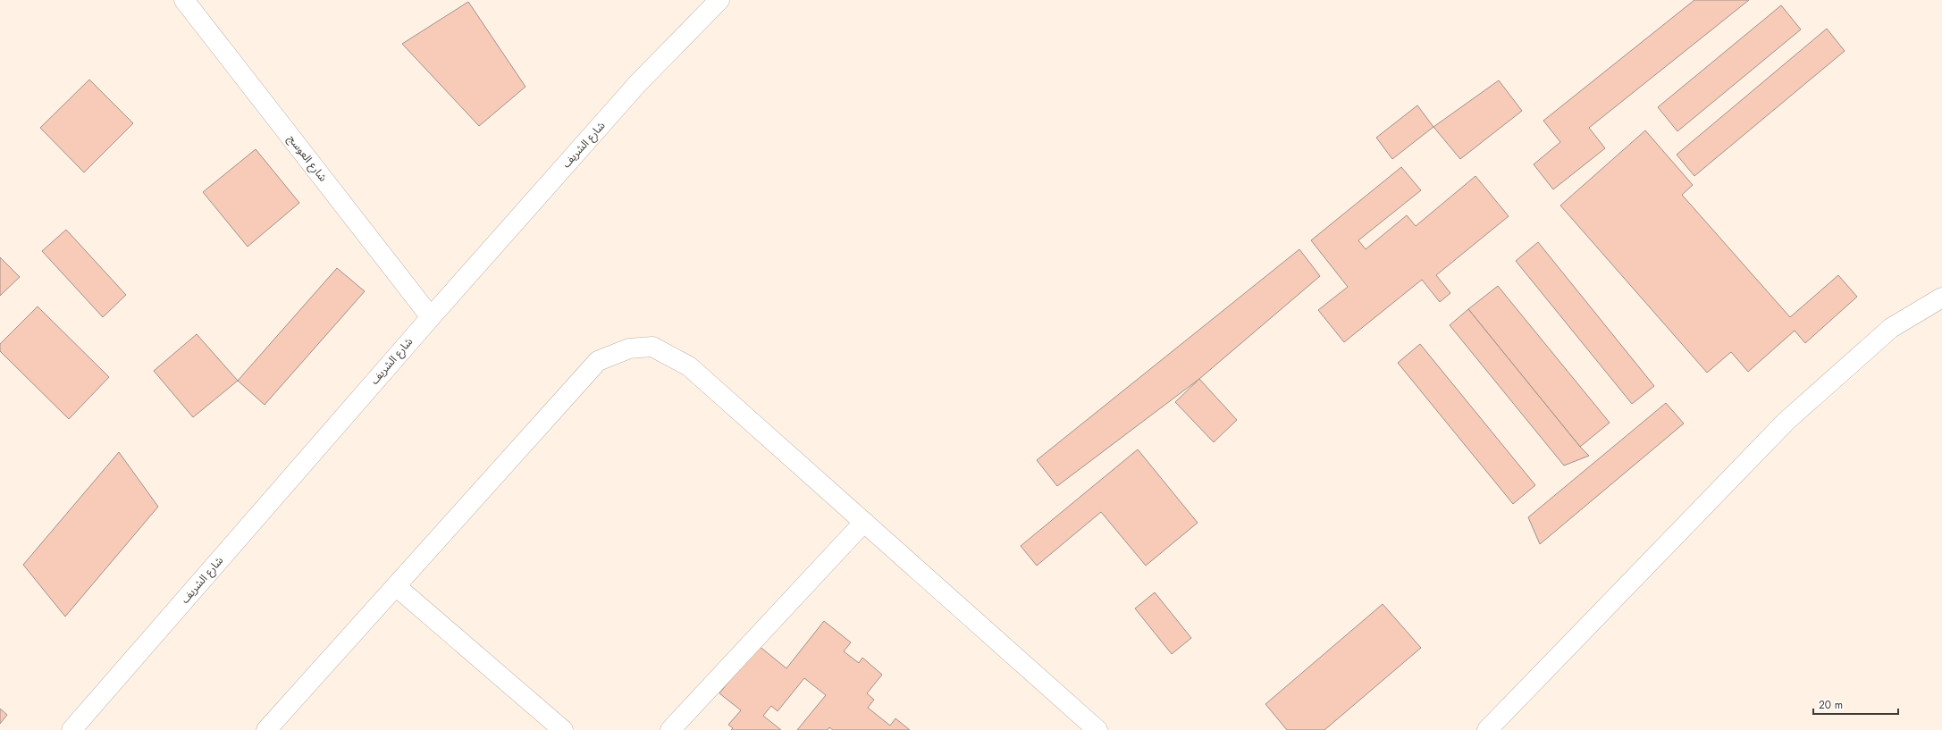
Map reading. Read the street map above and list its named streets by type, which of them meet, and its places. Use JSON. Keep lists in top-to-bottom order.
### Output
{
  "streets": {
    "street": ["شارع الشريف", "شارع العوسج"]
  },
  "crossings": [
    ["شارع الشريف", "شارع العوسج"]
  ],
  "scale_bar": "20 m"
}
